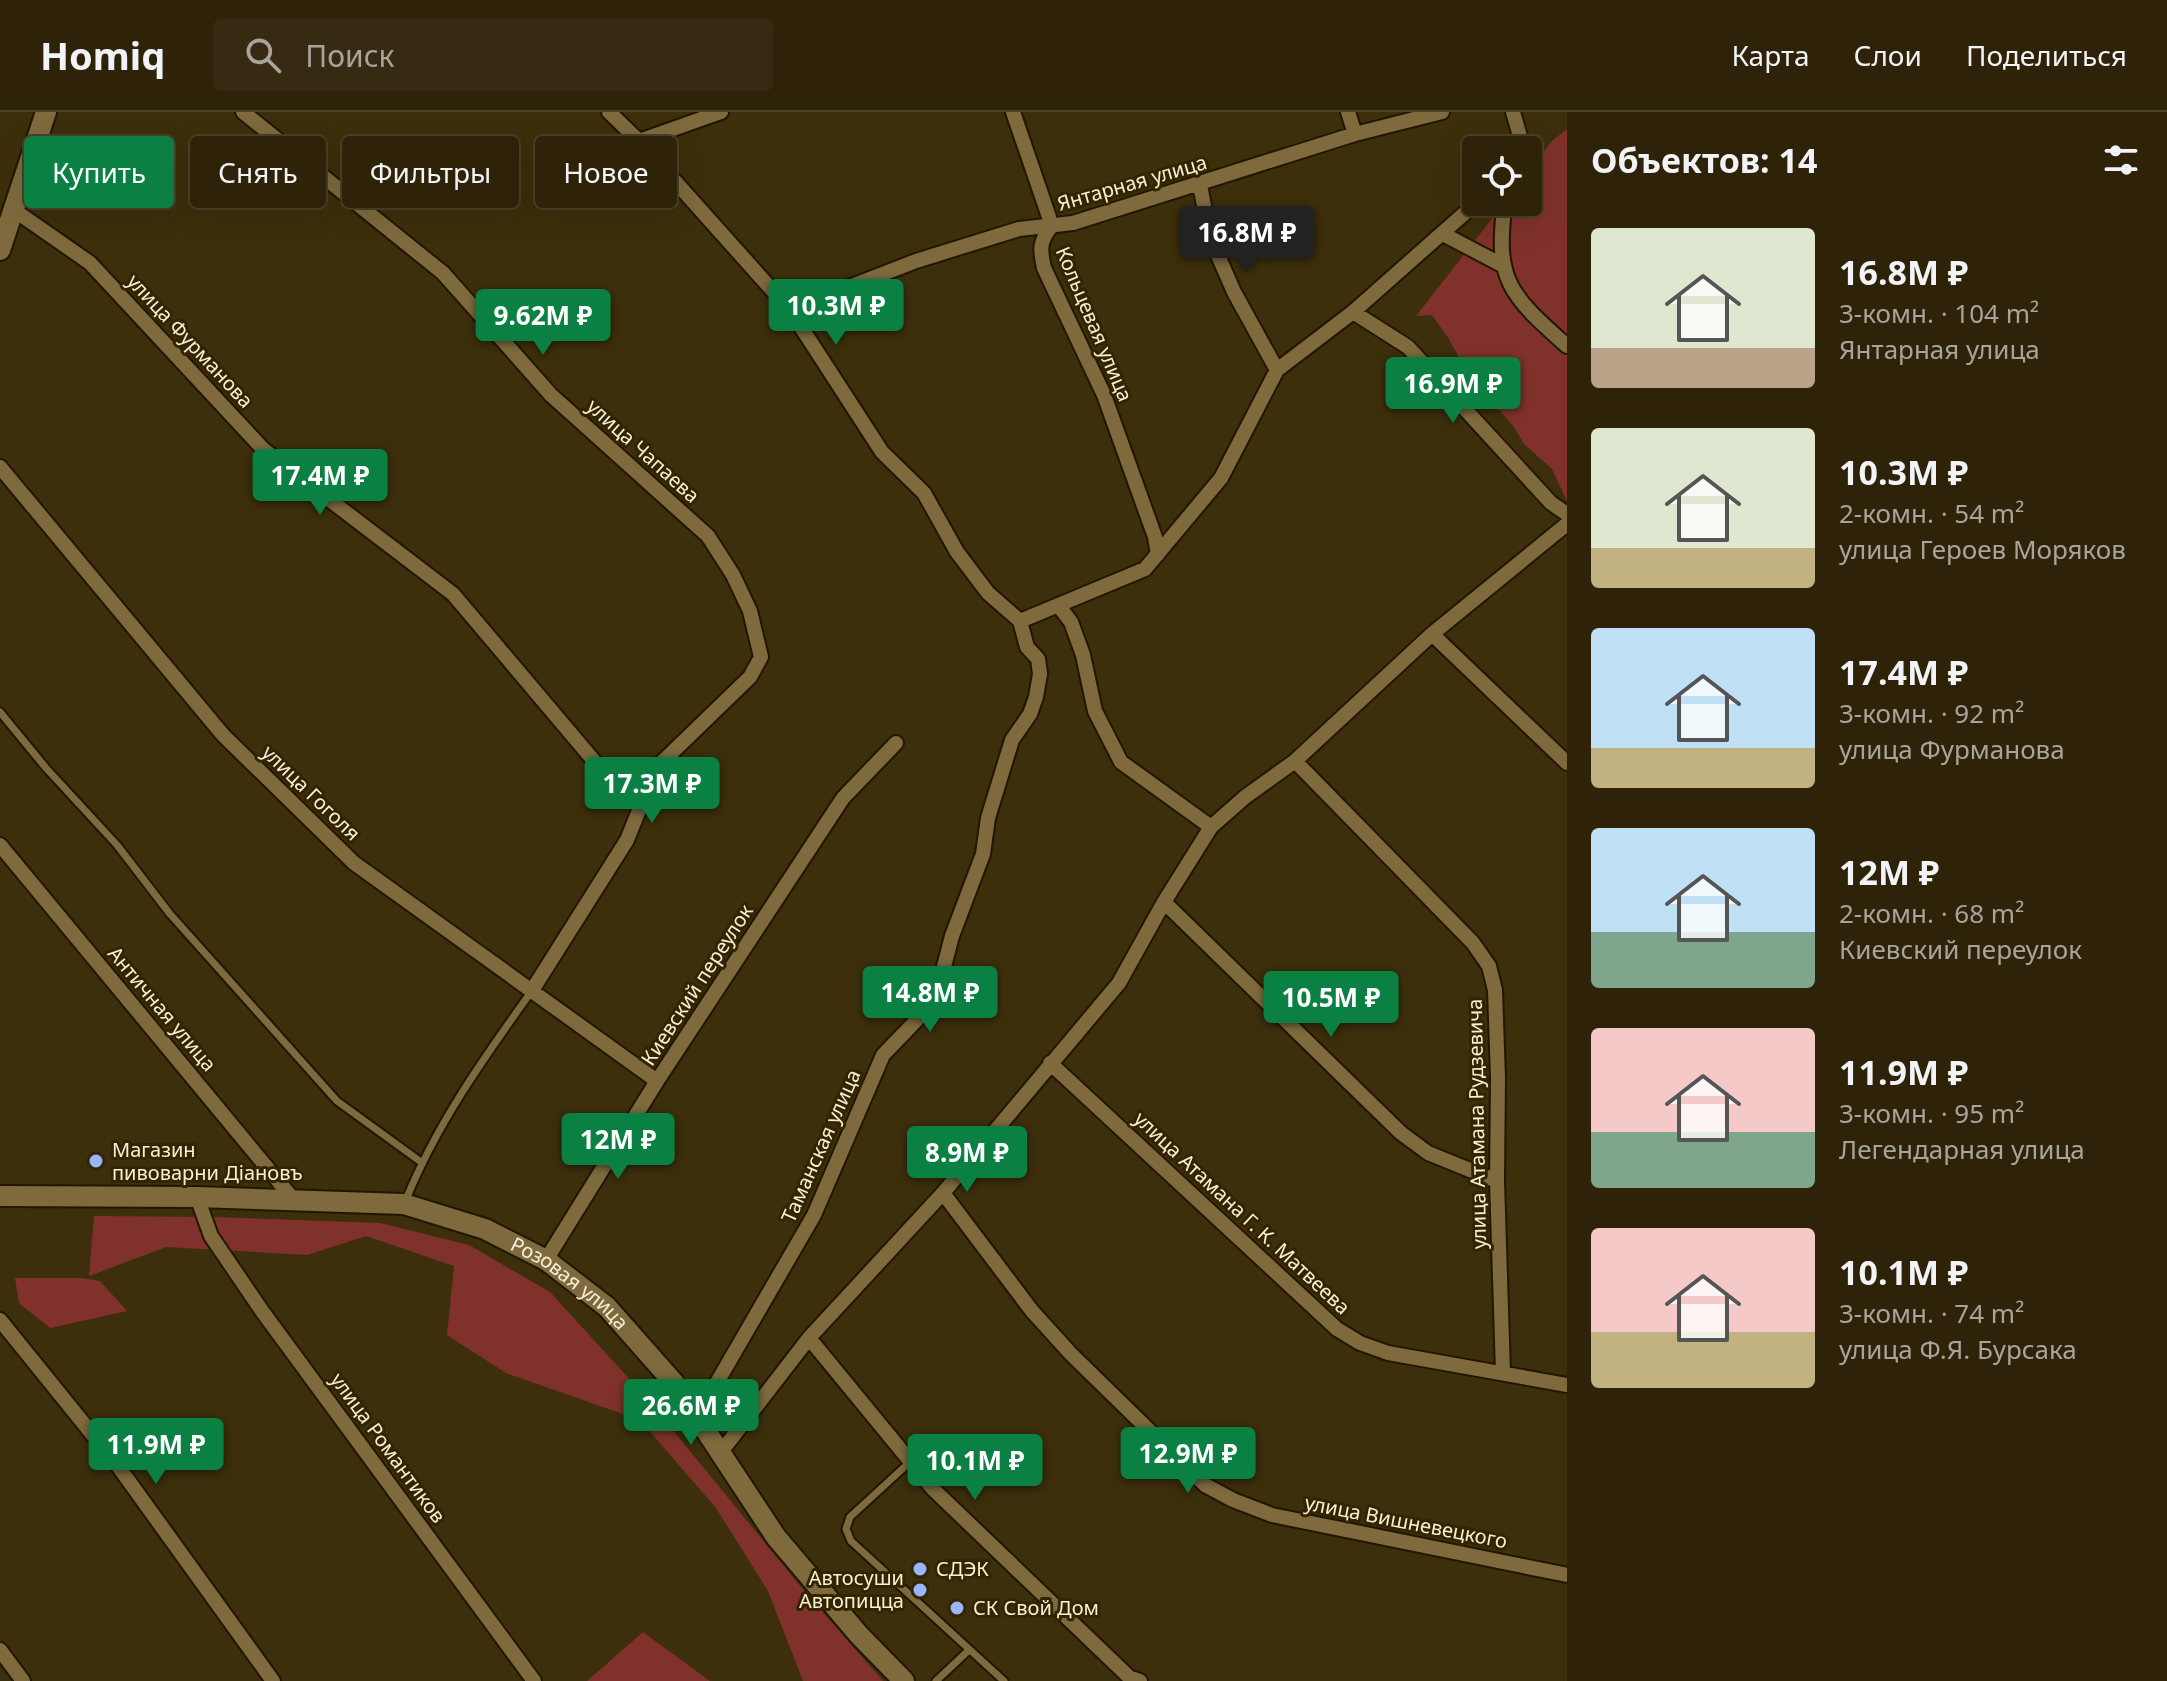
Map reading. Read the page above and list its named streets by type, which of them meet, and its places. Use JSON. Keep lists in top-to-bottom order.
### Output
{
  "streets": {
    "main road": ["Розовая улица"],
    "street": [
      "Янтарная улица",
      "Кольцевая улица",
      "улица Фурманова",
      "улица Чапаева",
      "улица Гоголя",
      "Киевский переулок",
      "Античная улица",
      "улица Атамана Рудзевича",
      "Таманская улица",
      "улица Атамана Г. К. Матвеева",
      "улица Романтиков",
      "улица Вишневецкого"
    ]
  },
  "crossings": [
    ["Янтарная улица", "Кольцевая улица"],
    ["улица Фурманова", "улица Чапаева"],
    ["улица Гоголя", "Киевский переулок"],
    ["Киевский переулок", "Розовая улица"],
    ["Античная улица", "Розовая улица"],
    ["улица Атамана Рудзевича", "улица Атамана Г. К. Матвеева"],
    ["Таманская улица", "Розовая улица"],
    ["Розовая улица", "улица Романтиков"]
  ],
  "places": [
    "Магазин пивоварни Дiановъ",
    "СДЭК",
    "Автосуши Автопицца",
    "СК Свой Дом"
  ],
  "page": {
    "header": "Homiq",
    "search": "Поиск",
    "nav": ["Карта", "Слои", "Поделиться"],
    "heading": "Объектов: 14",
    "chip": [
      "Купить",
      "Снять",
      "Фильтры",
      "Новое"
    ],
    "price": [
      "16.8M ₽",
      "10.3M ₽",
      "9.62M ₽",
      "16.9M ₽",
      "17.4M ₽",
      "17.3M ₽",
      "14.8M ₽",
      "10.5M ₽",
      "12M ₽",
      "8.9M ₽",
      "26.6M ₽",
      "11.9M ₽",
      "12.9M ₽",
      "10.1M ₽"
    ],
    "list": [
      {
        "name": "16.8M ₽",
        "note": "3-комн. · 104 m² · Янтарная улица"
      },
      {
        "name": "10.3M ₽",
        "note": "2-комн. · 54 m² · улица Героев Моряков"
      },
      {
        "name": "17.4M ₽",
        "note": "3-комн. · 92 m² · улица Фурманова"
      },
      {
        "name": "12M ₽",
        "note": "2-комн. · 68 m² · Киевский переулок"
      },
      {
        "name": "11.9M ₽",
        "note": "3-комн. · 95 m² · Легендарная улица"
      },
      {
        "name": "10.1M ₽",
        "note": "3-комн. · 74 m² · улица Ф.Я. Бурсака"
      }
    ]
  }
}
